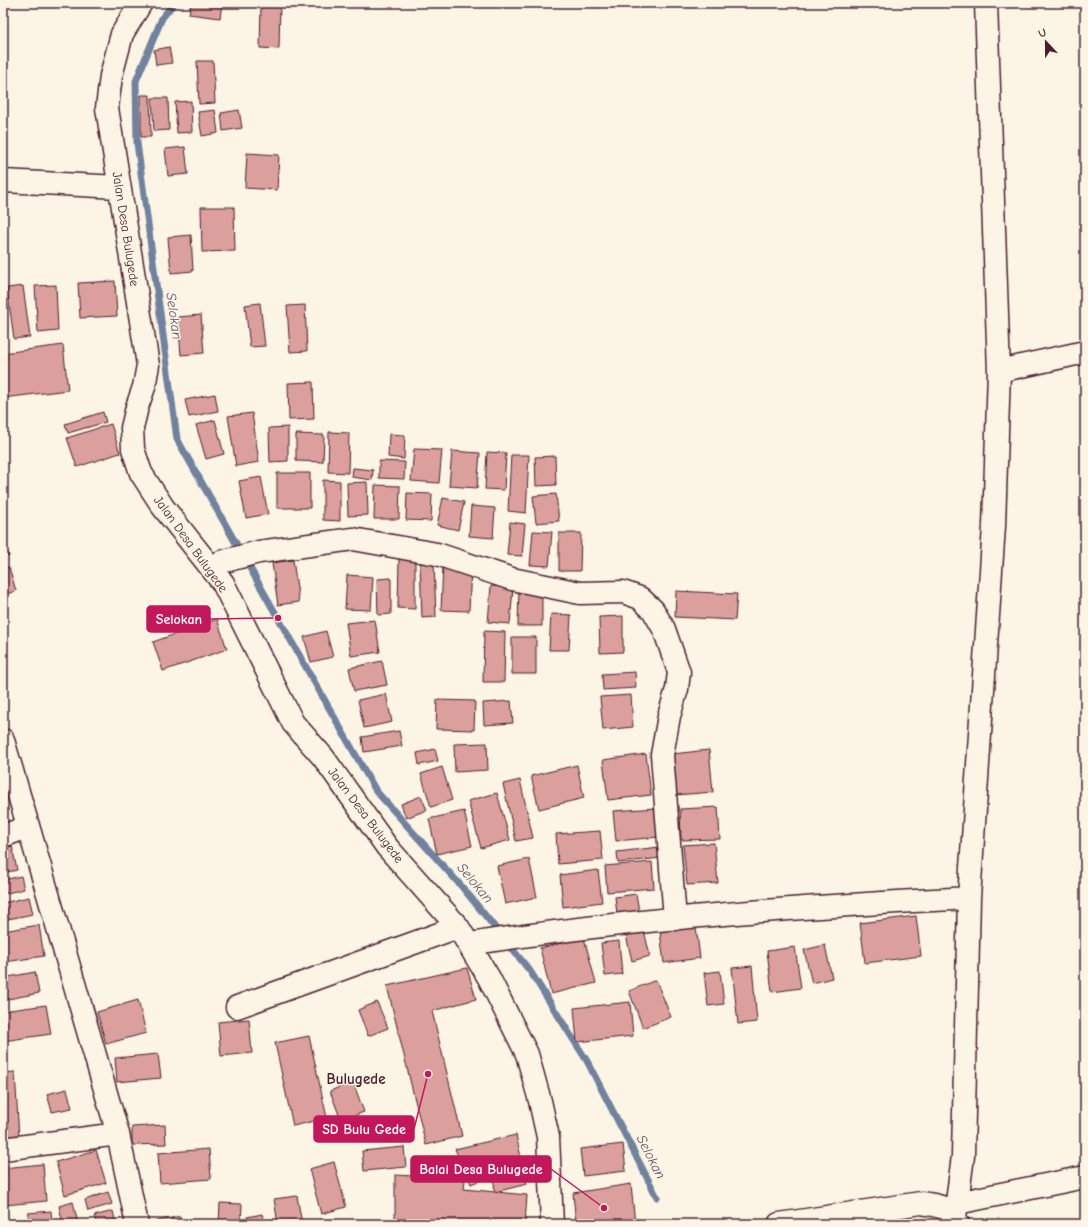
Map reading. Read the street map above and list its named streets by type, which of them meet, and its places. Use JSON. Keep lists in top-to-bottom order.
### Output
{
  "streets": {
    "street": ["Jalan Desa Bulugede"]
  },
  "districts": ["Bulugede"],
  "water": ["Selokan"],
  "places": ["Selokan", "SD Bulu Gede", "Balai Desa Bulugede"],
  "north": "top"
}
